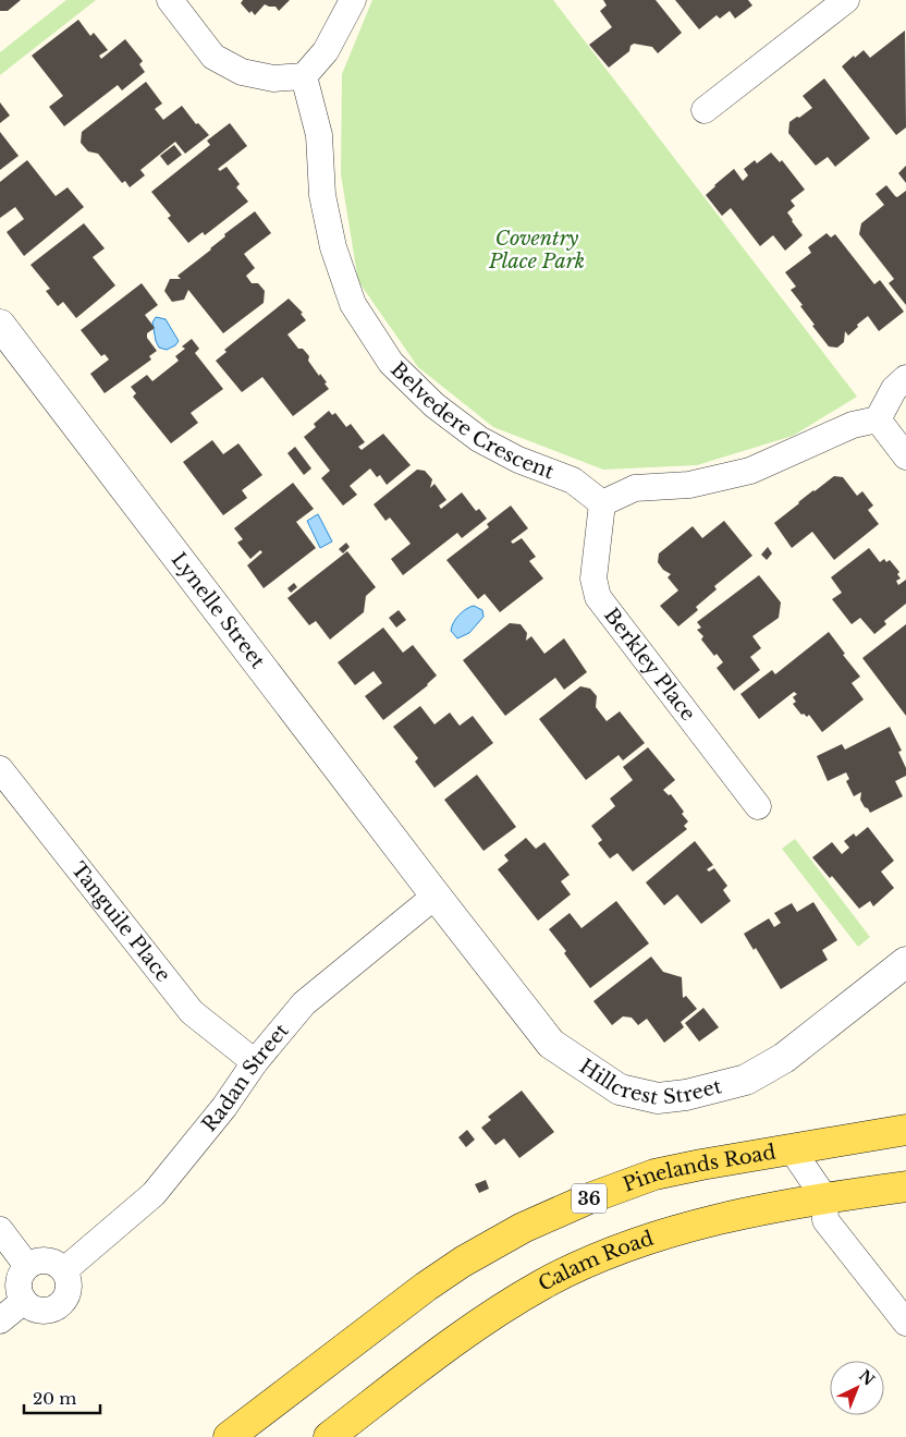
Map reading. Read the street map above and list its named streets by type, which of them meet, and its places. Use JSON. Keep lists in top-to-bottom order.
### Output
{
  "streets": {
    "main road": ["Pinelands Road", "36", "Calam Road"],
    "street": [
      "Belvedere Crescent",
      "Lynelle Street",
      "Berkley Place",
      "Tanguile Place",
      "Hillcrest Street",
      "Radan Street"
    ]
  },
  "crossings": [
    ["Belvedere Crescent", "Berkley Place"],
    ["Lynelle Street", "Hillcrest Street"],
    ["Lynelle Street", "Radan Street"],
    ["Tanguile Place", "Radan Street"],
    ["Hillcrest Street", "Radan Street"]
  ],
  "parks": ["Coventry Place Park"],
  "scale_bar": "20 m",
  "north": "top right"
}
